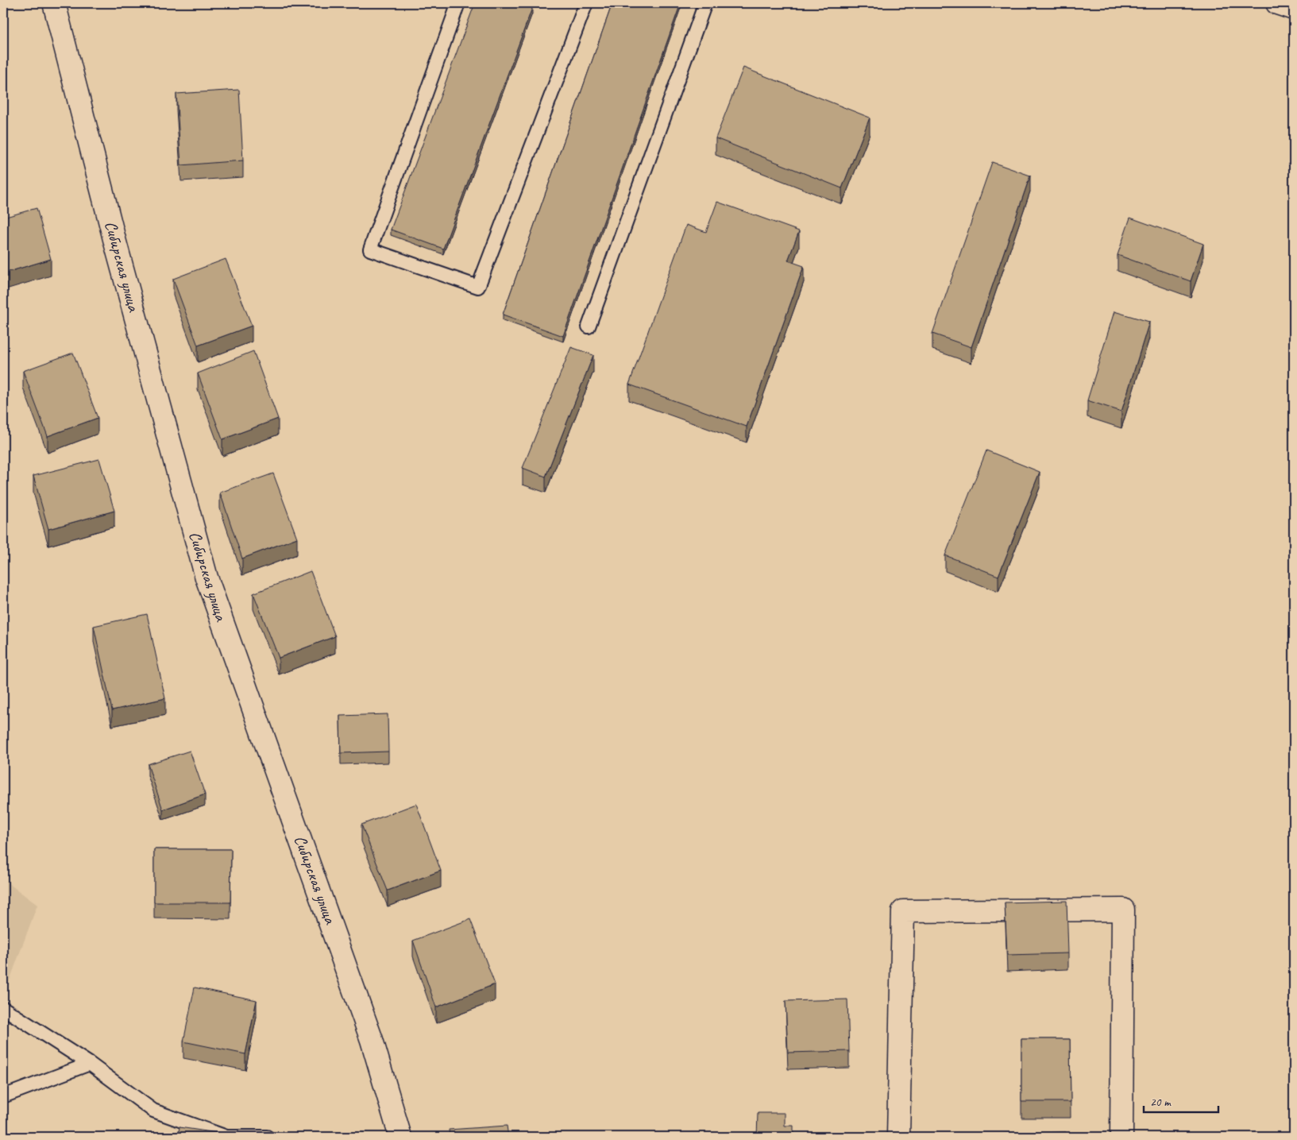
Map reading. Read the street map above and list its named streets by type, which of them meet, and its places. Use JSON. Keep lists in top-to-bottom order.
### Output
{
  "streets": {
    "street": ["Сибирская улица"]
  },
  "scale_bar": "20 m"
}
